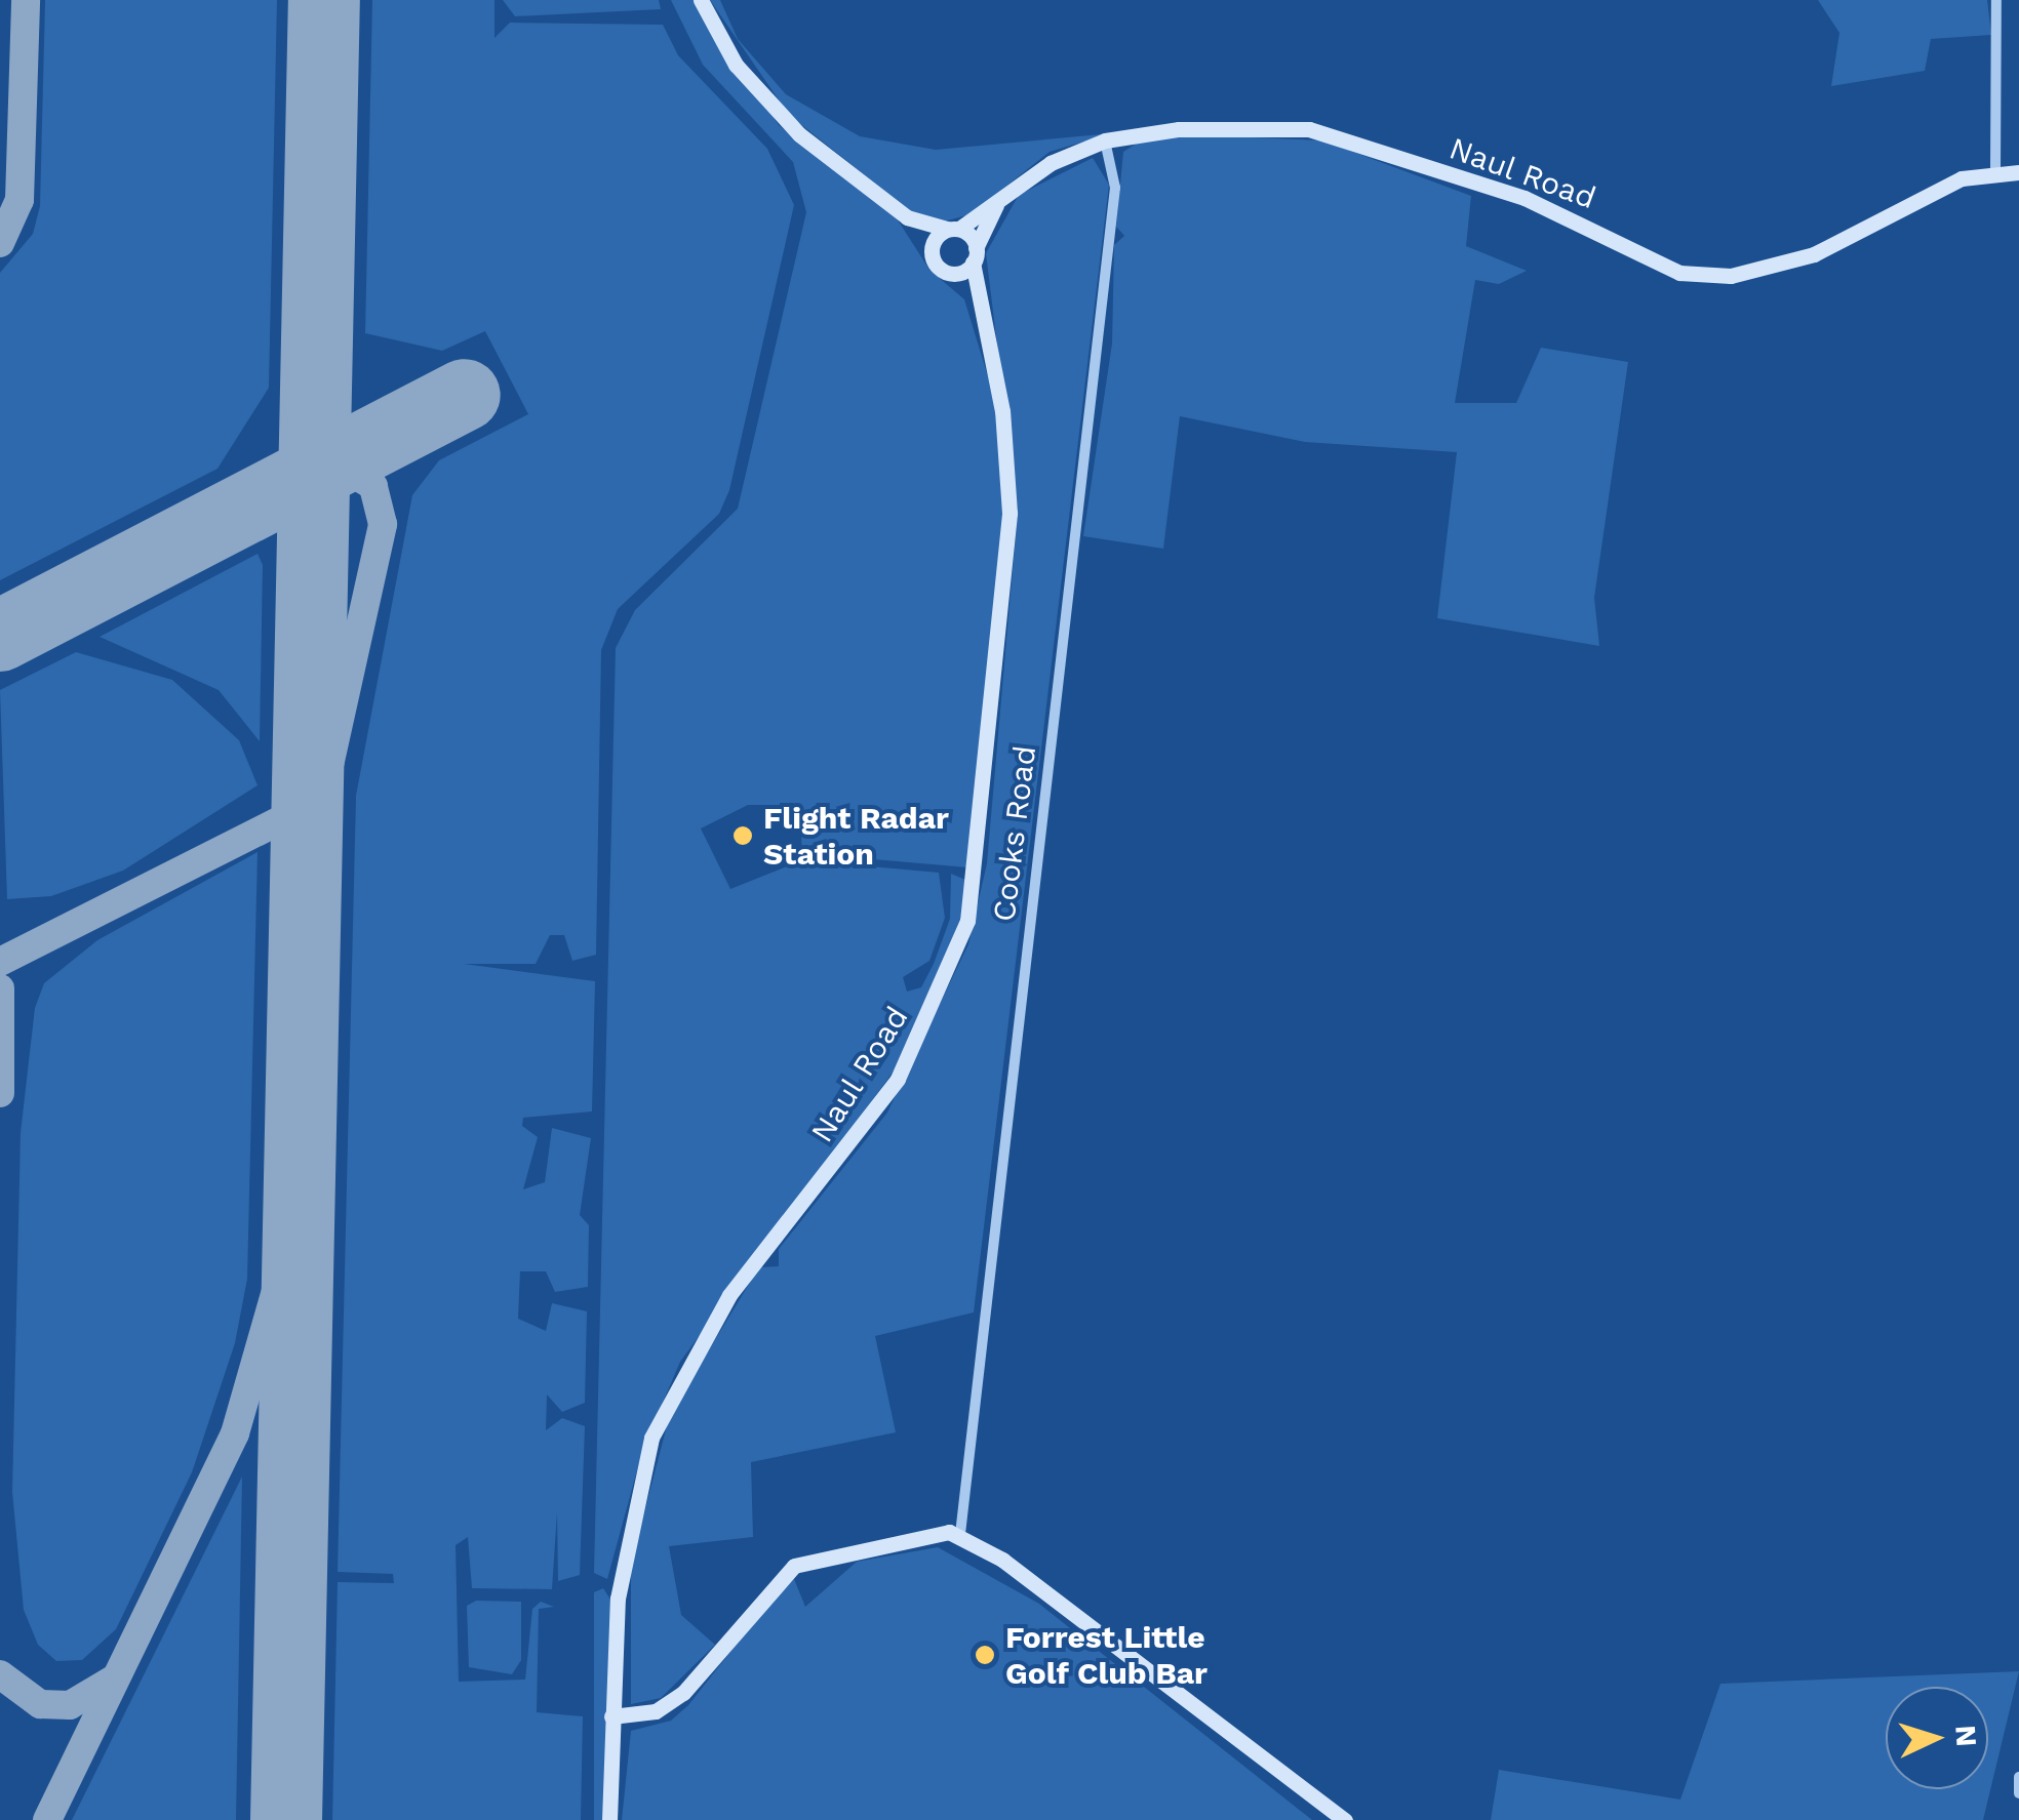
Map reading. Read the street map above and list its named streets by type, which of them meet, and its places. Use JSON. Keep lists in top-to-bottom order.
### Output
{
  "streets": {
    "street": ["Naul Road", "Cooks Road"]
  },
  "crossings": [
    ["Naul Road", "Cooks Road"]
  ],
  "places": ["Flight Radar Station", "Forrest Little Golf Club Bar"],
  "north": "right"
}
